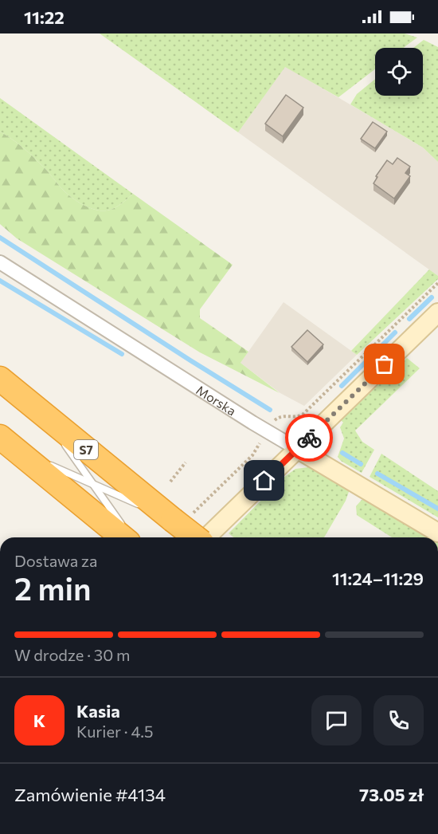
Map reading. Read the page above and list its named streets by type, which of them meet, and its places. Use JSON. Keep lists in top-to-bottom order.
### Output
{
  "streets": {
    "highway": ["S7"],
    "main road": ["Morska"]
  },
  "page": {
    "status": "11:22",
    "heading": ["2 min", "Dostawa za", "11:24–11:29"],
    "panel": [
      "Kasia",
      "Kurier · 4.5",
      "Zamówienie #4134",
      "73.05 zł"
    ],
    "bar": "W drodze · 30 m",
    "round": "K"
  }
}
